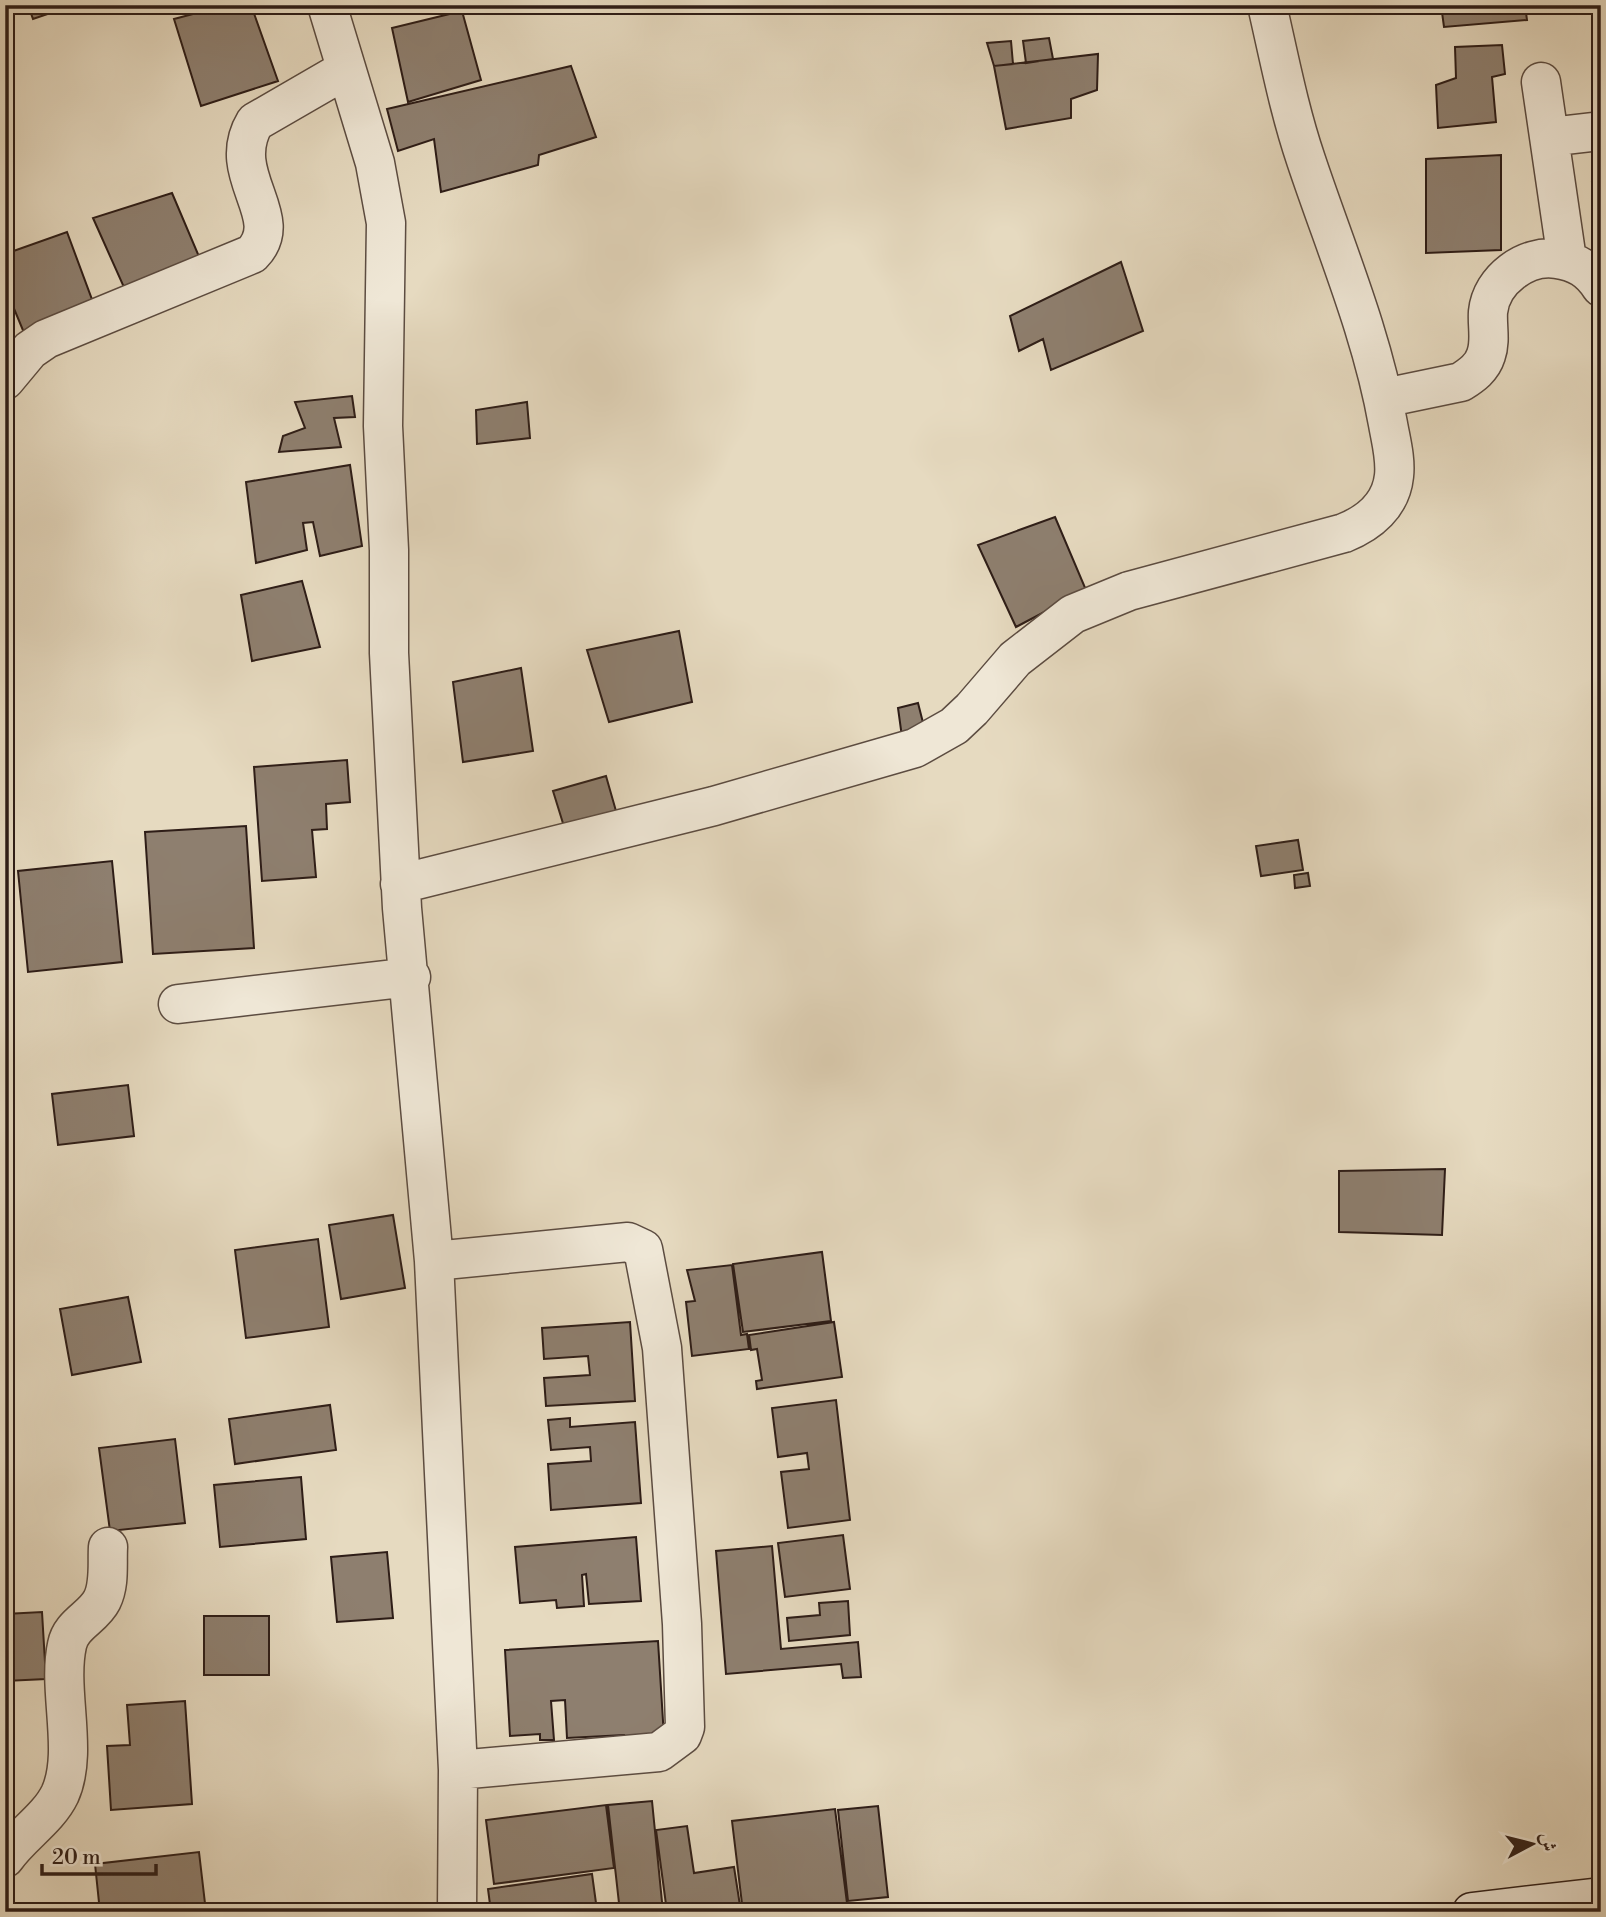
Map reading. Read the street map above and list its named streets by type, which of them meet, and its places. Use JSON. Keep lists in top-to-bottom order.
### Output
{
  "scale_bar": "20 m",
  "north": "right"
}
